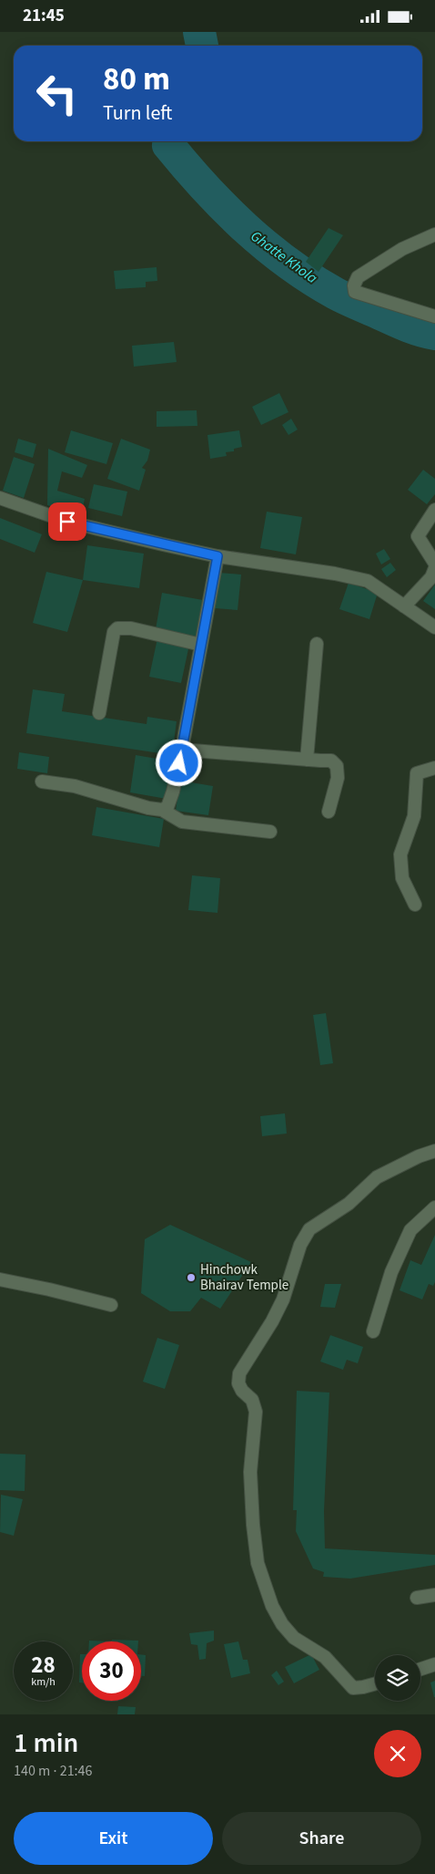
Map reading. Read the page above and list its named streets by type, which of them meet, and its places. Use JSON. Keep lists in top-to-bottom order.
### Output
{
  "water": ["Ghatte Khola"],
  "places": ["Hinchowk Bhairav Temple"],
  "page": {
    "status": "21:45",
    "turn": ["80 m", "Turn left"],
    "speed": "28 km/h",
    "limit": "30",
    "heading": ["1 min", "140 m · 21:46"],
    "buttons": ["Exit", "Share"]
  }
}
